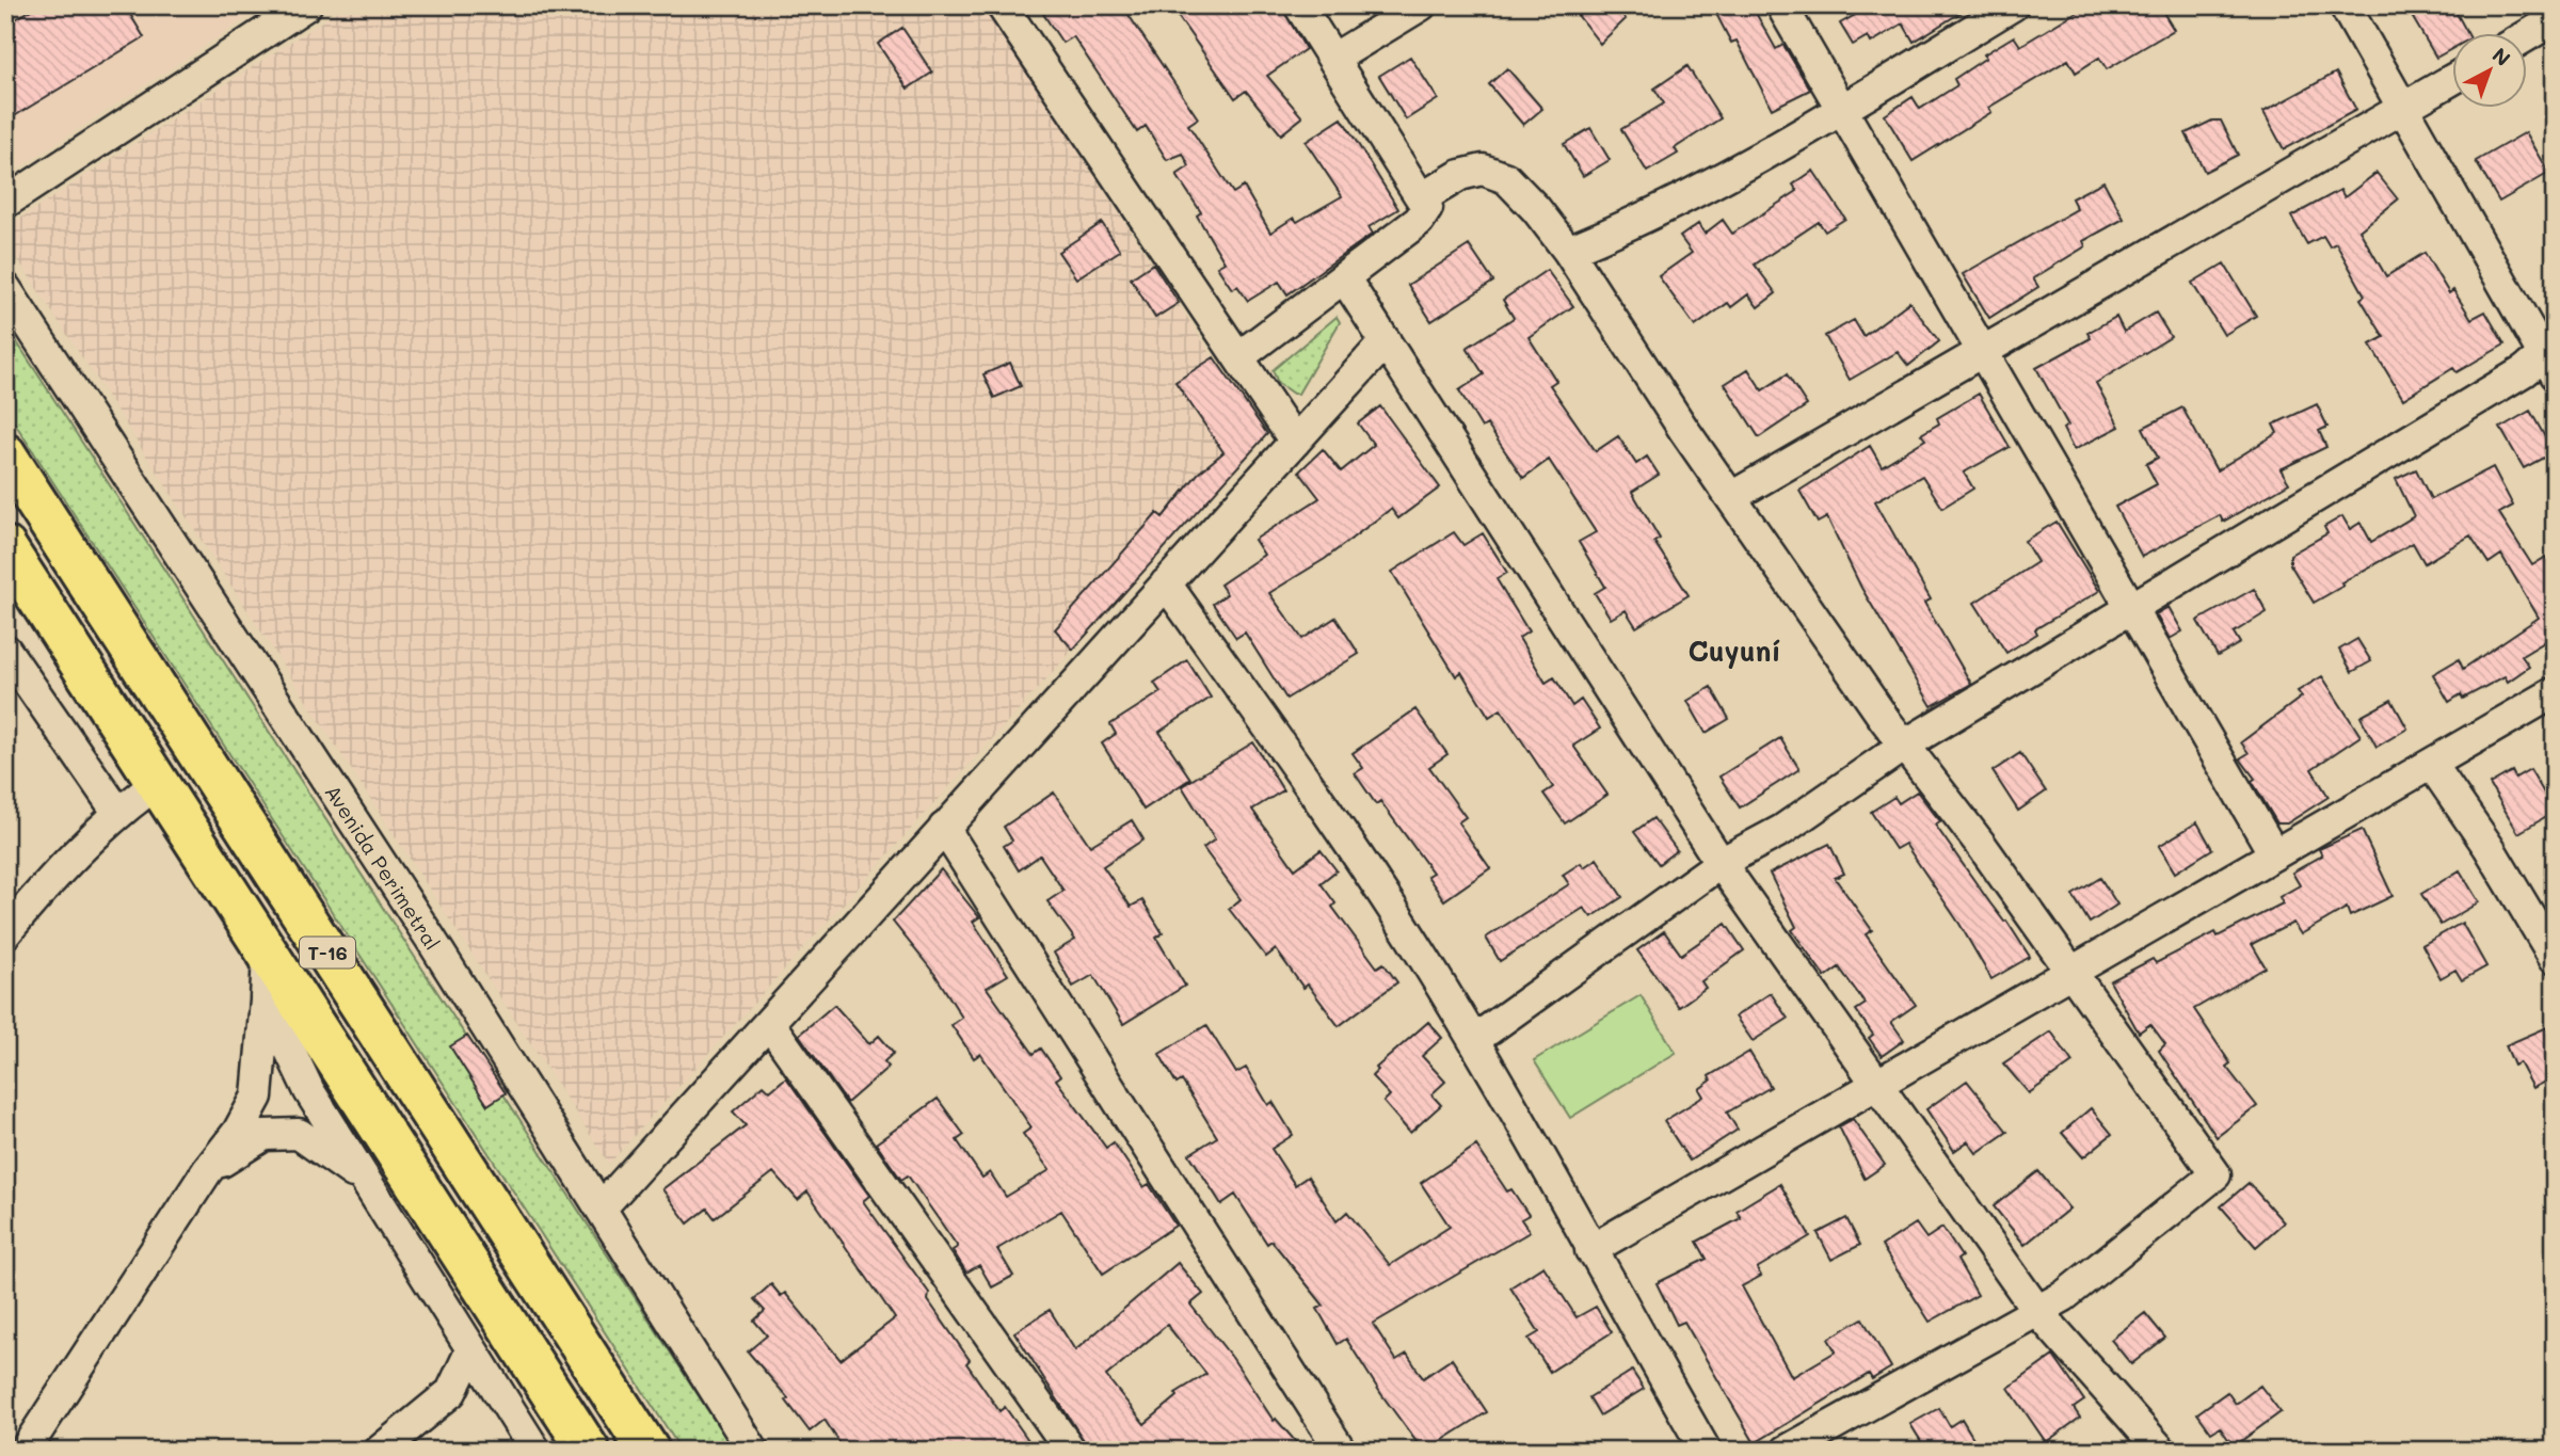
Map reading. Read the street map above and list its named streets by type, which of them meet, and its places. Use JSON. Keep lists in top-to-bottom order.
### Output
{
  "streets": {
    "highway": ["T-16"],
    "street": ["Avenida Perimetral"]
  },
  "districts": ["Cuyuní"],
  "north": "top right"
}
